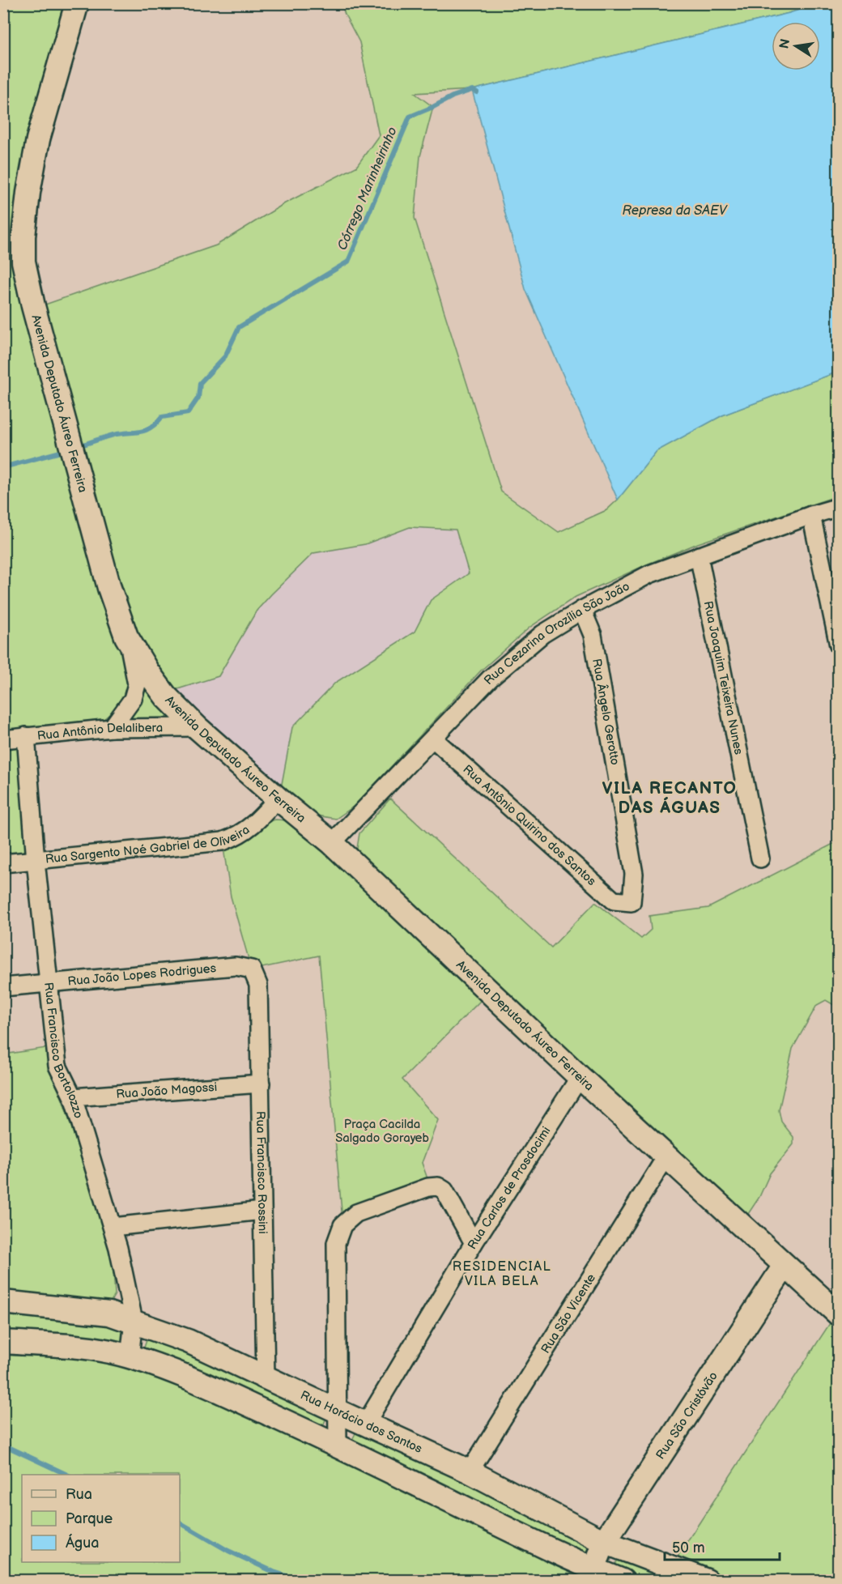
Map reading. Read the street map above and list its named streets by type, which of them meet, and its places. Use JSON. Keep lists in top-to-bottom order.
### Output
{
  "streets": {
    "main road": ["Avenida Deputado Áureo Ferreira", "Rua São Cristóvão", "Rua Horácio dos Santos"],
    "street": [
      "Rua Cezarina Orozília São João",
      "Rua Joaquim Teixeira Nunes",
      "Rua Ângelo Gerotto",
      "Rua Antônio Delalibera",
      "Rua Antônio Quirino dos Santos",
      "Rua Sargento Noé Gabriel de Oliveira",
      "Rua João Lopes Rodrigues",
      "Rua Francisco Bortolozzo",
      "Rua João Magossi",
      "Rua Francisco Rossini",
      "Rua Carlos de Prosdocimi",
      "Rua São Vicente"
    ]
  },
  "crossings": [
    ["Avenida Deputado Áureo Ferreira", "Rua Cezarina Orozília São João"],
    ["Avenida Deputado Áureo Ferreira", "Rua Antônio Delalibera"],
    ["Avenida Deputado Áureo Ferreira", "Rua Sargento Noé Gabriel de Oliveira"],
    ["Avenida Deputado Áureo Ferreira", "Rua Carlos de Prosdocimi"],
    ["Avenida Deputado Áureo Ferreira", "Rua São Vicente"],
    ["Avenida Deputado Áureo Ferreira", "Rua São Cristóvão"],
    ["Rua Cezarina Orozília São João", "Rua Joaquim Teixeira Nunes"],
    ["Rua Cezarina Orozília São João", "Rua Ângelo Gerotto"],
    ["Rua Cezarina Orozília São João", "Rua Antônio Quirino dos Santos"],
    ["Rua Ângelo Gerotto", "Rua Antônio Quirino dos Santos"],
    ["Rua Antônio Delalibera", "Rua Francisco Bortolozzo"],
    ["Rua Sargento Noé Gabriel de Oliveira", "Rua Francisco Bortolozzo"],
    ["Rua João Lopes Rodrigues", "Rua Francisco Bortolozzo"],
    ["Rua João Lopes Rodrigues", "Rua Francisco Rossini"],
    ["Rua Francisco Bortolozzo", "Rua João Magossi"],
    ["Rua Francisco Bortolozzo", "Rua Horácio dos Santos"],
    ["Rua João Magossi", "Rua Francisco Rossini"],
    ["Rua Francisco Rossini", "Rua Horácio dos Santos"],
    ["Rua Carlos de Prosdocimi", "Rua Horácio dos Santos"],
    ["Rua São Vicente", "Rua Horácio dos Santos"],
    ["Rua São Cristóvão", "Rua Horácio dos Santos"]
  ],
  "districts": ["VILA RECANTO DAS ÁGUAS", "RESIDENCIAL VILA BELA"],
  "water": ["Córrego Marinheirinho", "Represa da SAEV"],
  "parks": ["Praça Cacilda Salgado Gorayeb"],
  "legend": ["Rua", "Parque", "Água"],
  "scale_bar": "50 m",
  "north": "left"
}
